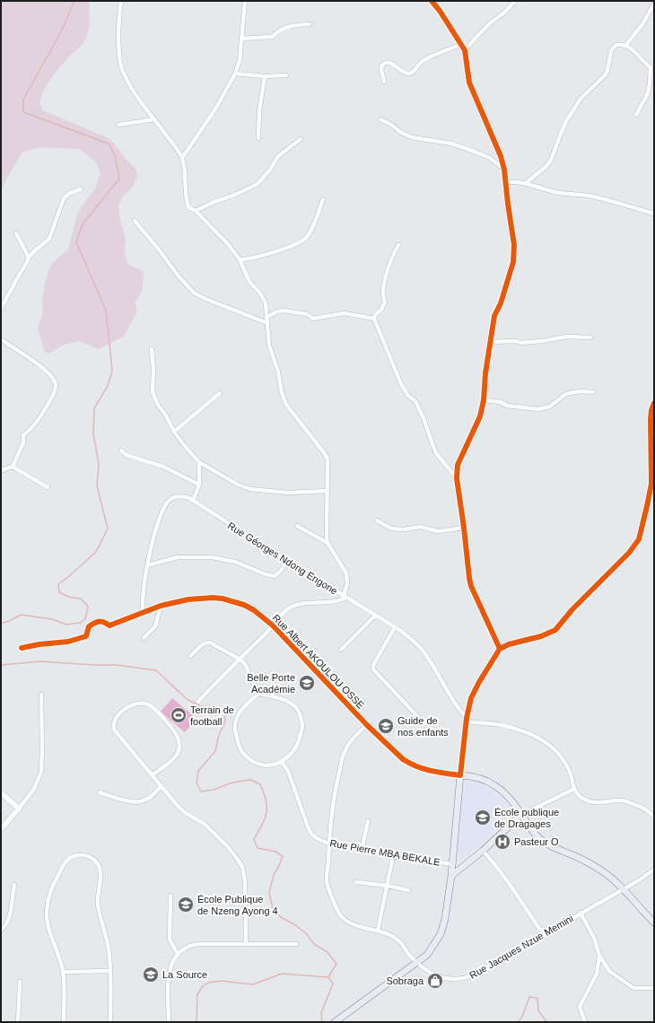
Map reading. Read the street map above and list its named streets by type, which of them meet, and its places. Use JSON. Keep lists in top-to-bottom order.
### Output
{
  "streets": {
    "street": [
      "Rue Géorges Ndong Engone",
      "Rue Albert AKOULOU OSSE",
      "Rue Pierre MBA BEKALE",
      "Rue Jacques Nzue Memini"
    ]
  },
  "crossings": [
    ["Rue Géorges Ndong Engone", "Rue Albert AKOULOU OSSE"],
    ["Rue Albert AKOULOU OSSE", "Rue Jacques Nzue Memini"],
    ["Rue Pierre MBA BEKALE", "Rue Jacques Nzue Memini"]
  ],
  "places": {
    "school or university": [
      "Belle Porte Académie",
      "Guide de nos enfants",
      "École publique de Dragages",
      "École Publique de Nzeng Ayong 4",
      "La Source"
    ],
    "sports": ["Terrain de football"],
    "hospital": ["Pasteur O"],
    "shop": ["Sobraga"]
  }
}
